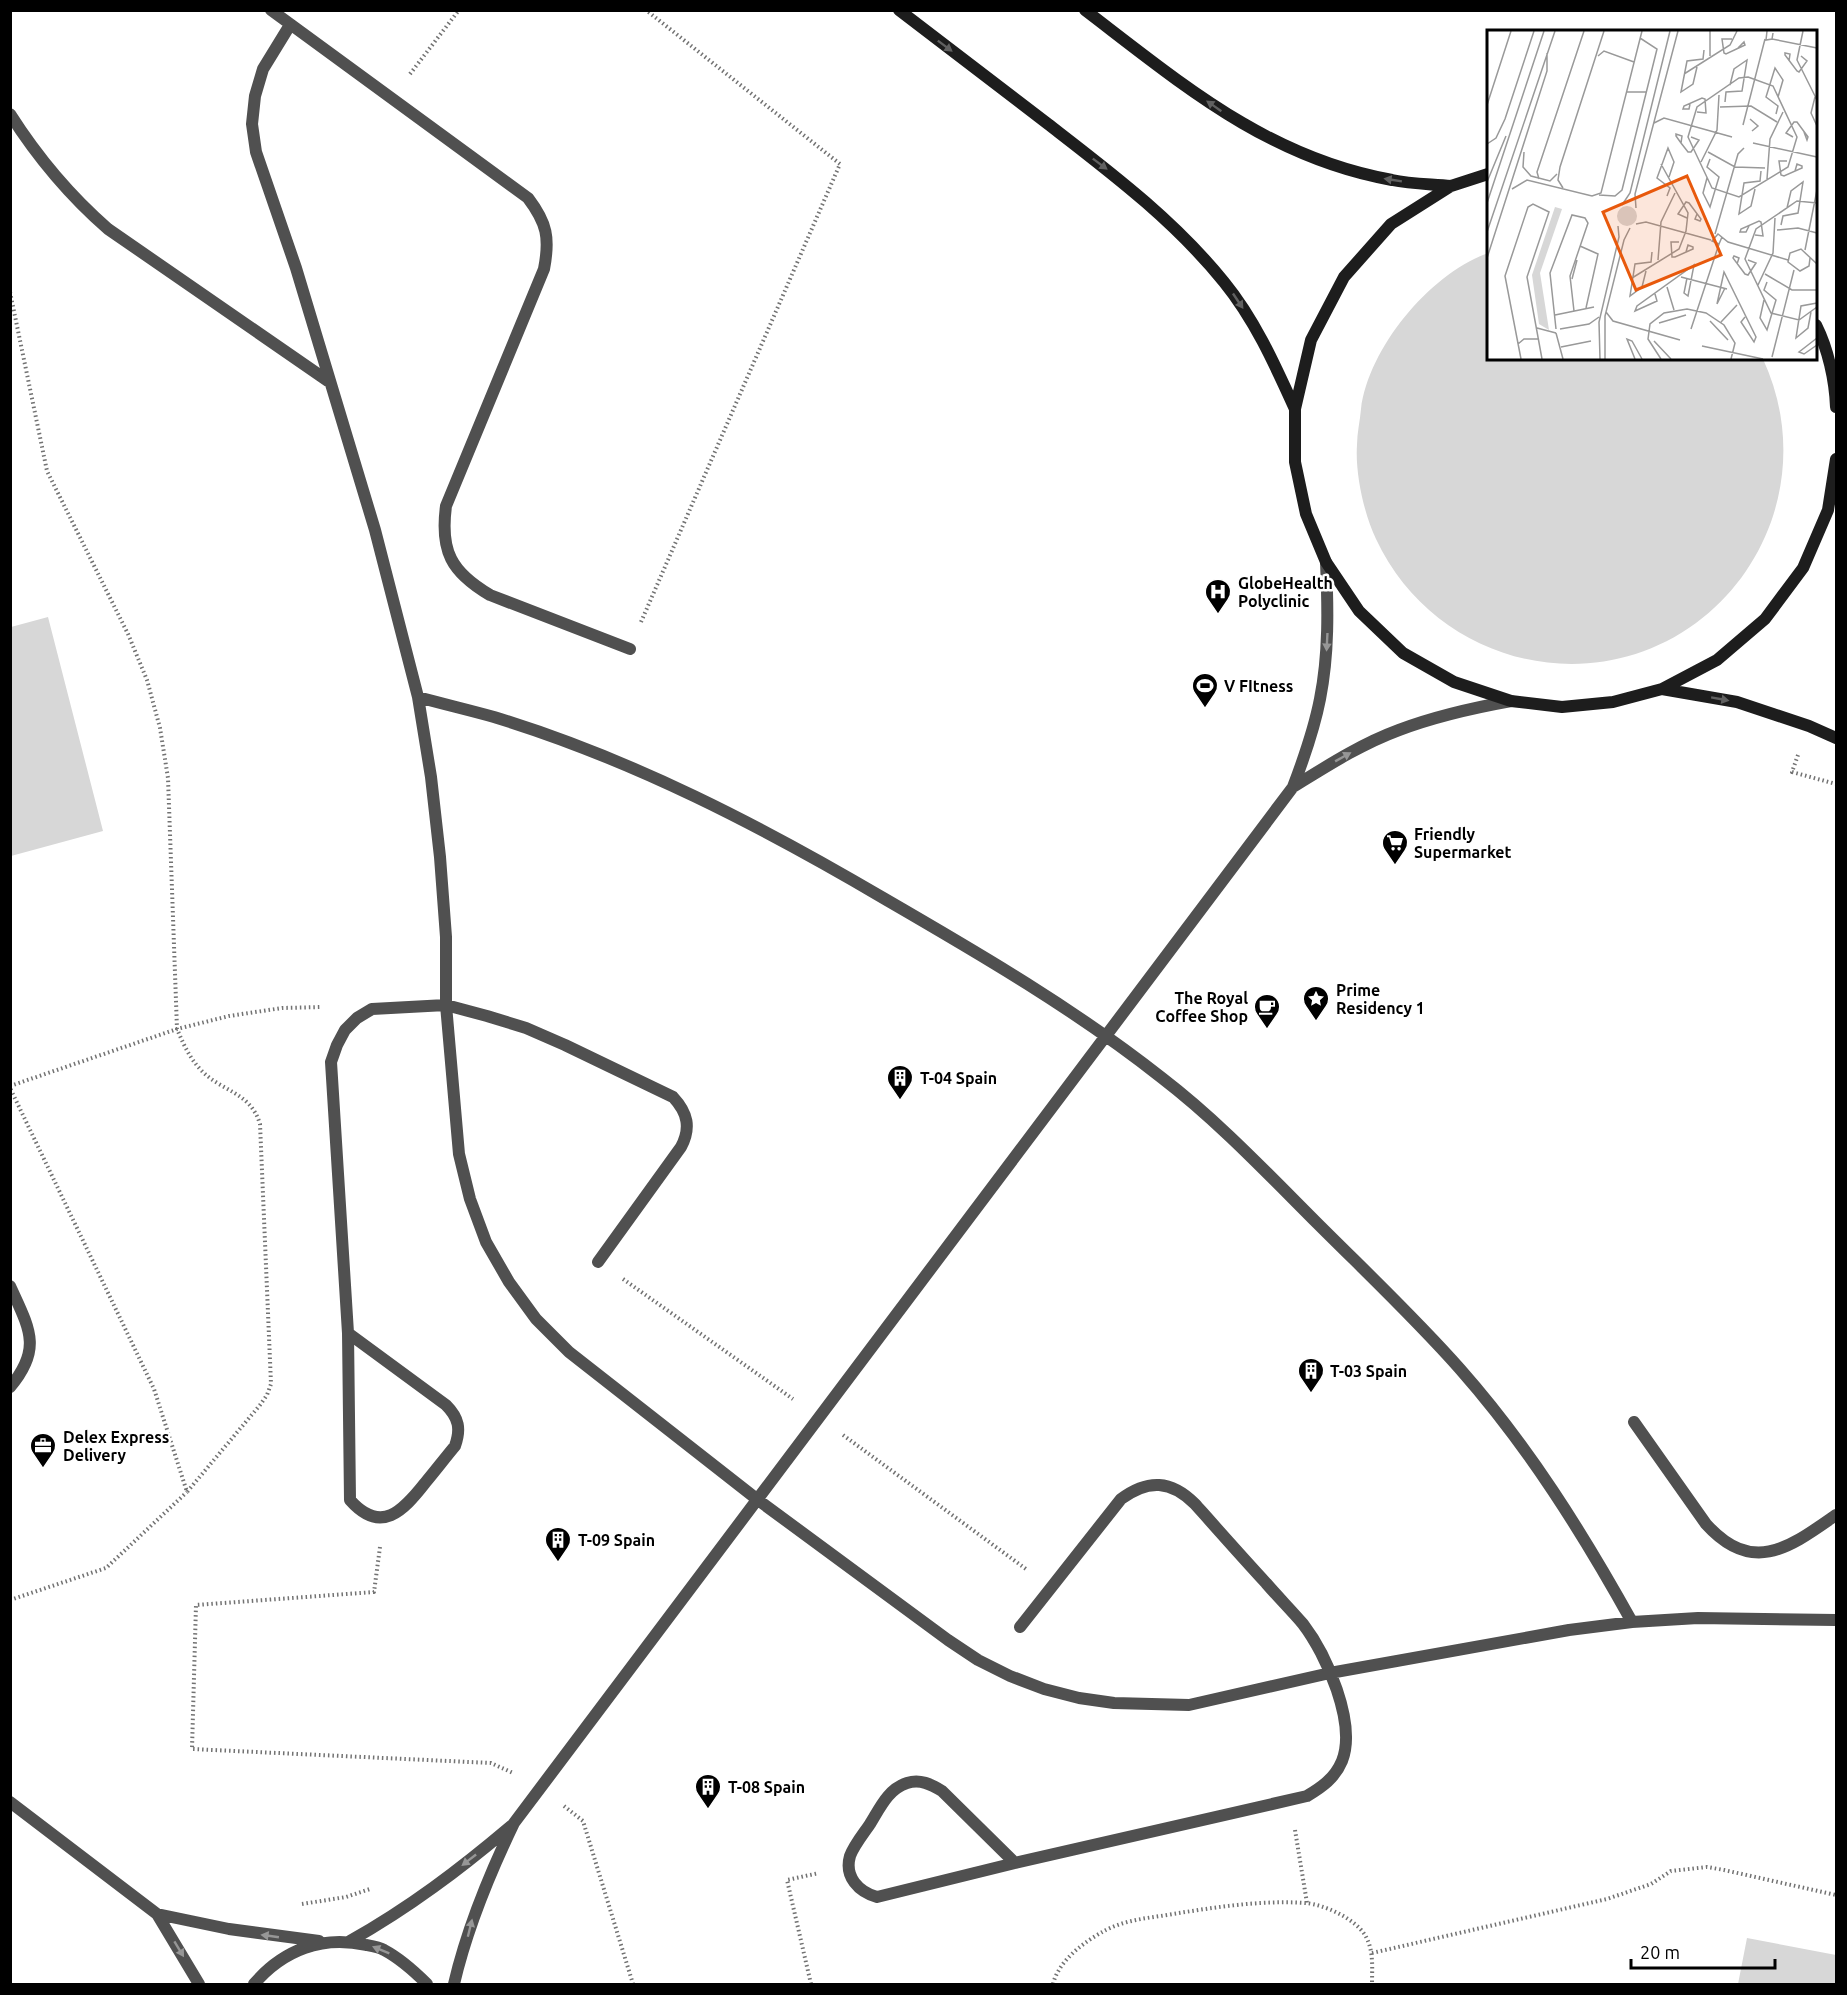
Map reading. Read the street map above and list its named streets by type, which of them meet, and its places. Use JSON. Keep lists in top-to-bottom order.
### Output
{
  "places": {
    "hospital": ["GlobeHealth Polyclinic"],
    "sports": ["V FItness"],
    "supermarket": ["Friendly Supermarket"],
    "place": ["Prime Residency 1"],
    "cafe": ["The Royal Coffee Shop"],
    "building": [
      "T-04 Spain",
      "T-03 Spain",
      "T-09 Spain",
      "T-08 Spain"
    ],
    "office": ["Delex Express Delivery"]
  },
  "scale_bar": "20 m"
}
